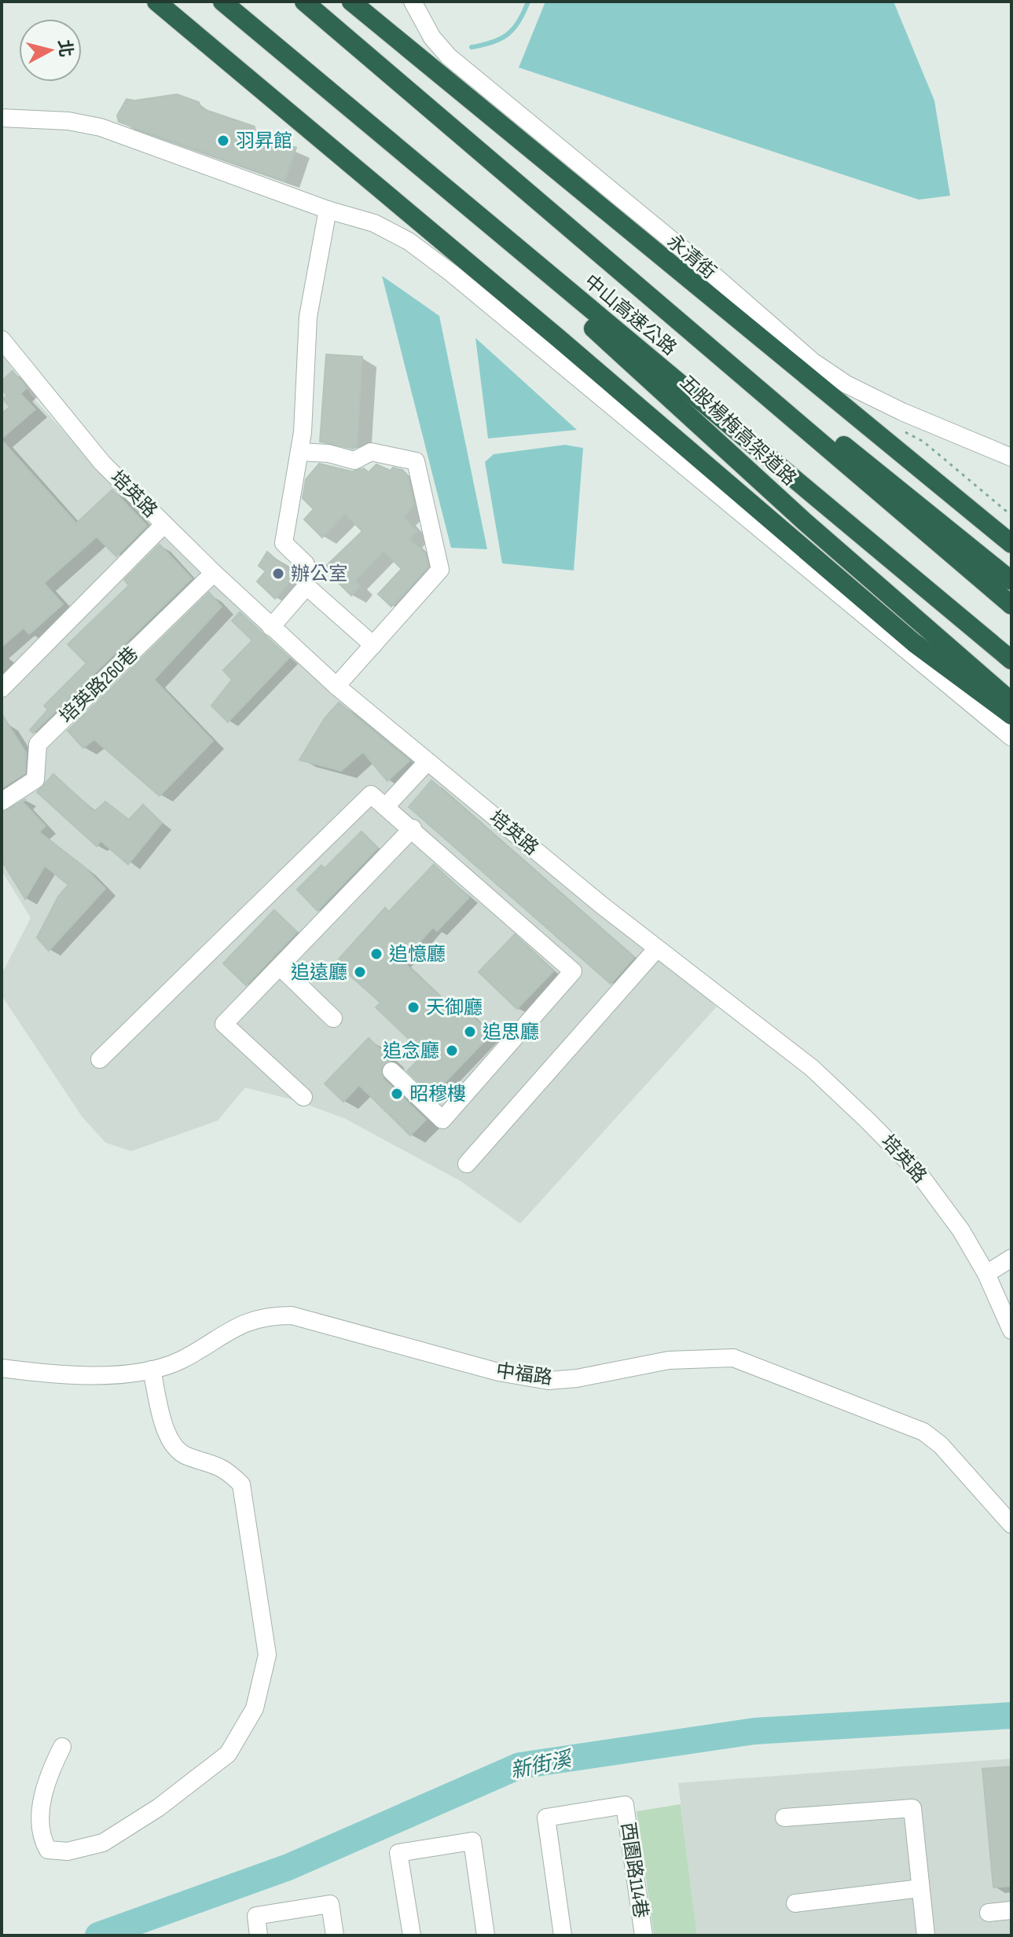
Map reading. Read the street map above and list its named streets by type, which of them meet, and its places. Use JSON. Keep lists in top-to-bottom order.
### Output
{
  "streets": {
    "highway": ["中山高速公路", "五股楊梅高架道路"],
    "street": [
      "永清街",
      "培英路",
      "培英路260巷",
      "中福路",
      "西園路114巷"
    ]
  },
  "crossings": [
    ["中山高速公路", "五股楊梅高架道路"],
    ["培英路", "培英路260巷"]
  ],
  "water": ["新街溪"],
  "places": [
    "羽昇館",
    "辦公室",
    "追憶廳",
    "追遠廳",
    "天御廳",
    "追思廳",
    "追念廳",
    "昭穆樓"
  ],
  "north": "right"
}
